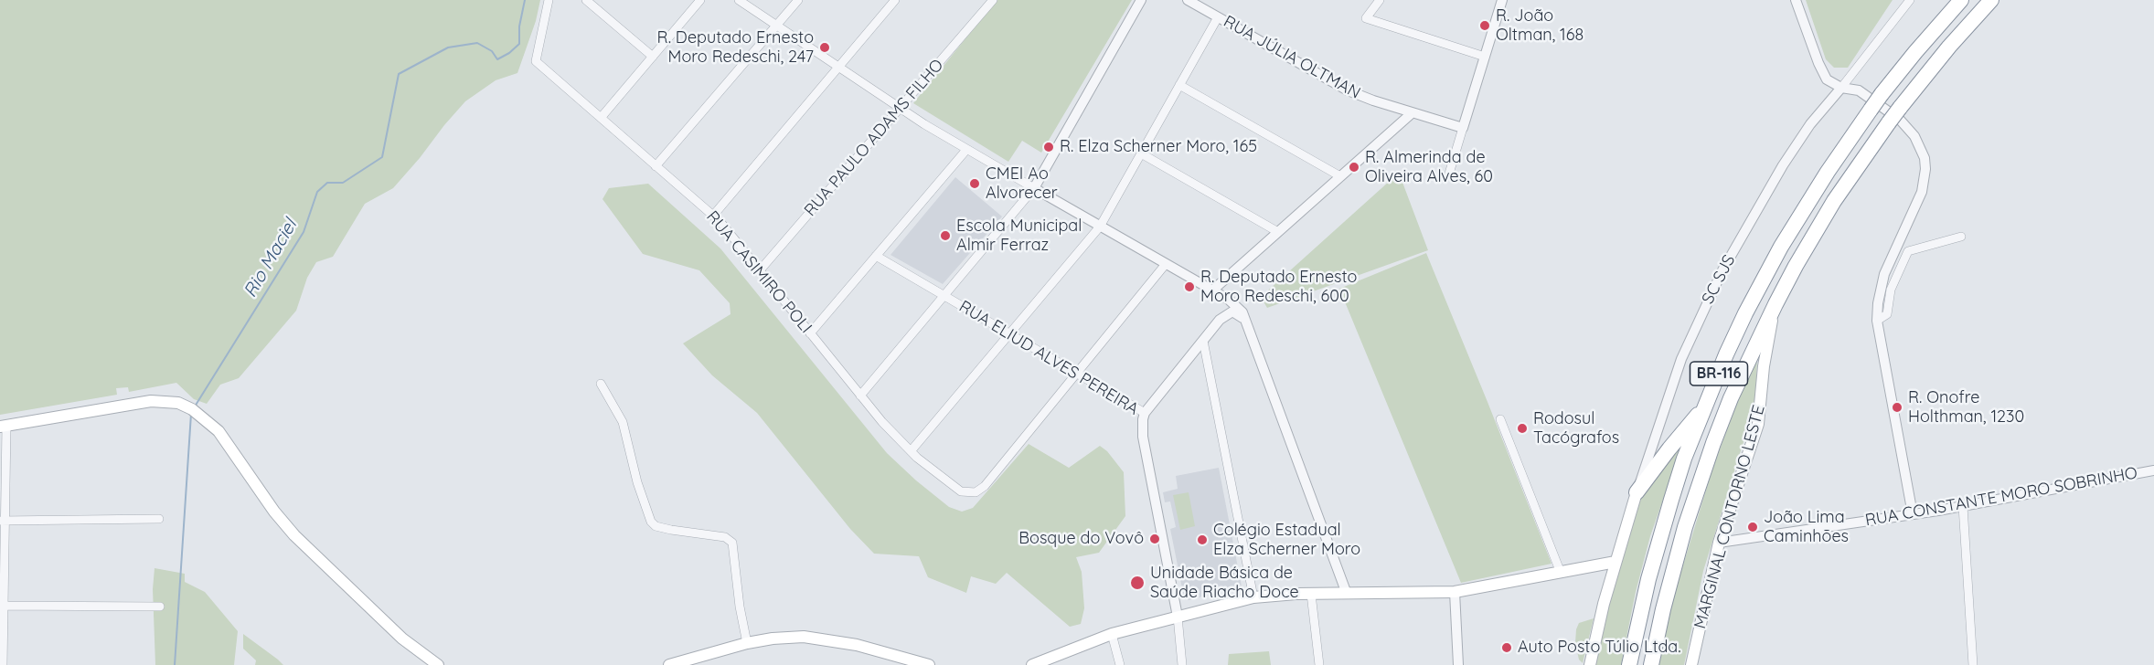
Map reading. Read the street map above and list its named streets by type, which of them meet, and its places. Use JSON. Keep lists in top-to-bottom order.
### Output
{
  "streets": {
    "highway": ["BR-116"],
    "main road": ["MARGINAL CONTORNO LESTE"],
    "street": [
      "RUA JÚLIA OLTMAN",
      "RUA PAULO ADAMS FILHO",
      "RUA CASIMIRO POLI",
      "SC SJS",
      "RUA ELIUD ALVES PEREIRA",
      "RUA CONSTANTE MORO SOBRINHO"
    ]
  },
  "crossings": [
    ["RUA PAULO ADAMS FILHO", "RUA CASIMIRO POLI"],
    ["RUA CASIMIRO POLI", "RUA ELIUD ALVES PEREIRA"],
    ["BR-116", "MARGINAL CONTORNO LESTE"],
    ["RUA CONSTANTE MORO SOBRINHO", "MARGINAL CONTORNO LESTE"]
  ],
  "water": ["Rio Maciel"],
  "places": [
    "R. João Oltman, 168",
    "R. Deputado Ernesto Moro Redeschi, 247",
    "R. Elza Scherner Moro, 165",
    "R. Almerinda de Oliveira Alves, 60",
    "CMEI Ao Alvorecer",
    "Escola Municipal Almir Ferraz",
    "R. Deputado Ernesto Moro Redeschi, 600",
    "R. Onofre Holthman, 1230",
    "Rodosul Tacógrafos",
    "João Lima Caminhões",
    "Bosque do Vovô",
    "Colégio Estadual Elza Scherner Moro",
    "Unidade Básica de Saúde Riacho Doce",
    "Auto Posto Túlio Ltda."
  ]
}
